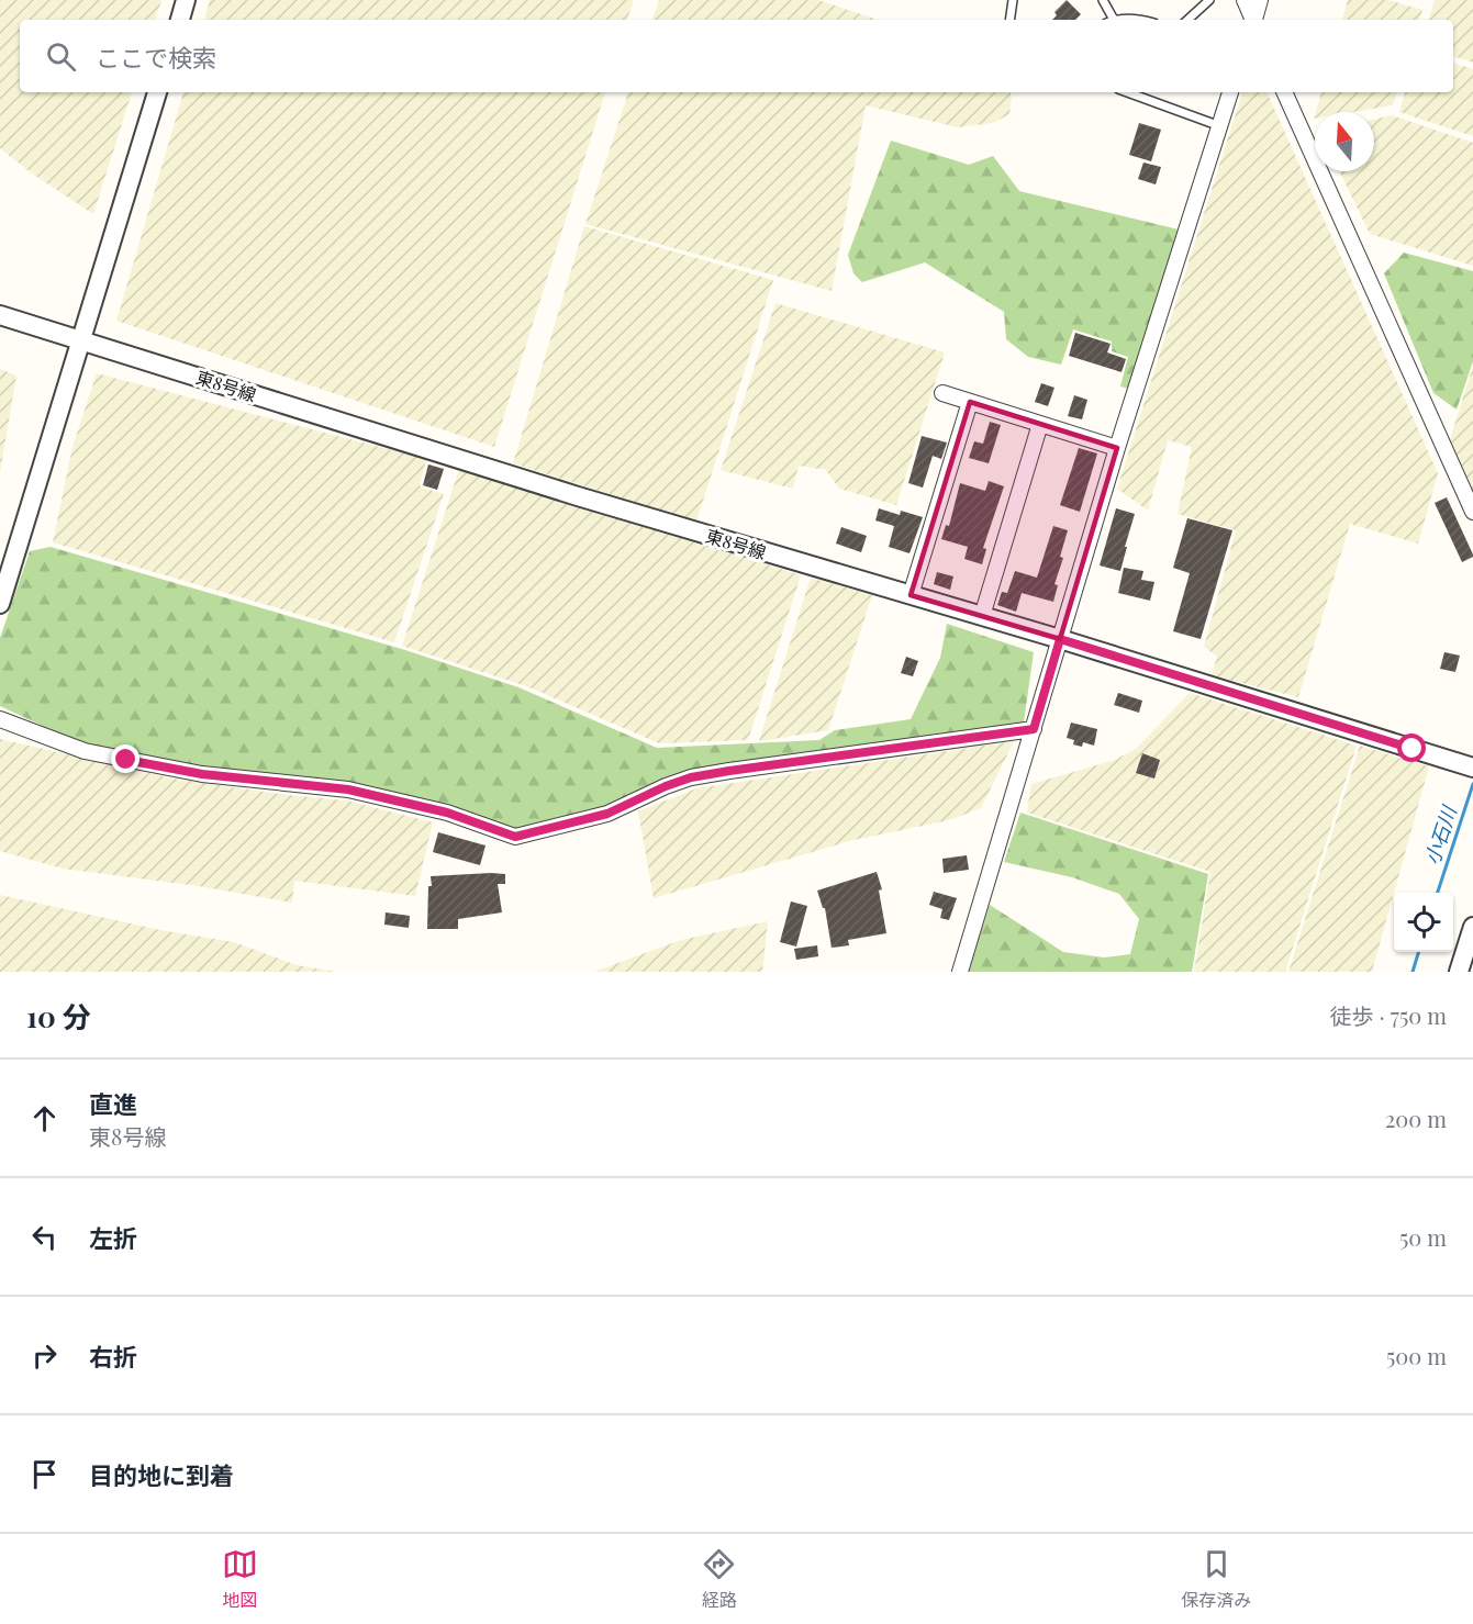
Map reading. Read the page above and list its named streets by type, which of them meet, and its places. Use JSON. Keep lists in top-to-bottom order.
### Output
{
  "streets": {
    "street": ["東8号線"]
  },
  "water": ["小石川"],
  "north": "top",
  "page": {
    "search": "ここで検索",
    "heading": ["10 分", "徒歩 · 750 m"],
    "list": [
      ["直進", "東8号線", "200 m"],
      ["左折", "50 m"],
      ["右折", "500 m"],
      "目的地に到着"
    ],
    "nav": ["地図", "経路", "保存済み"]
  }
}
